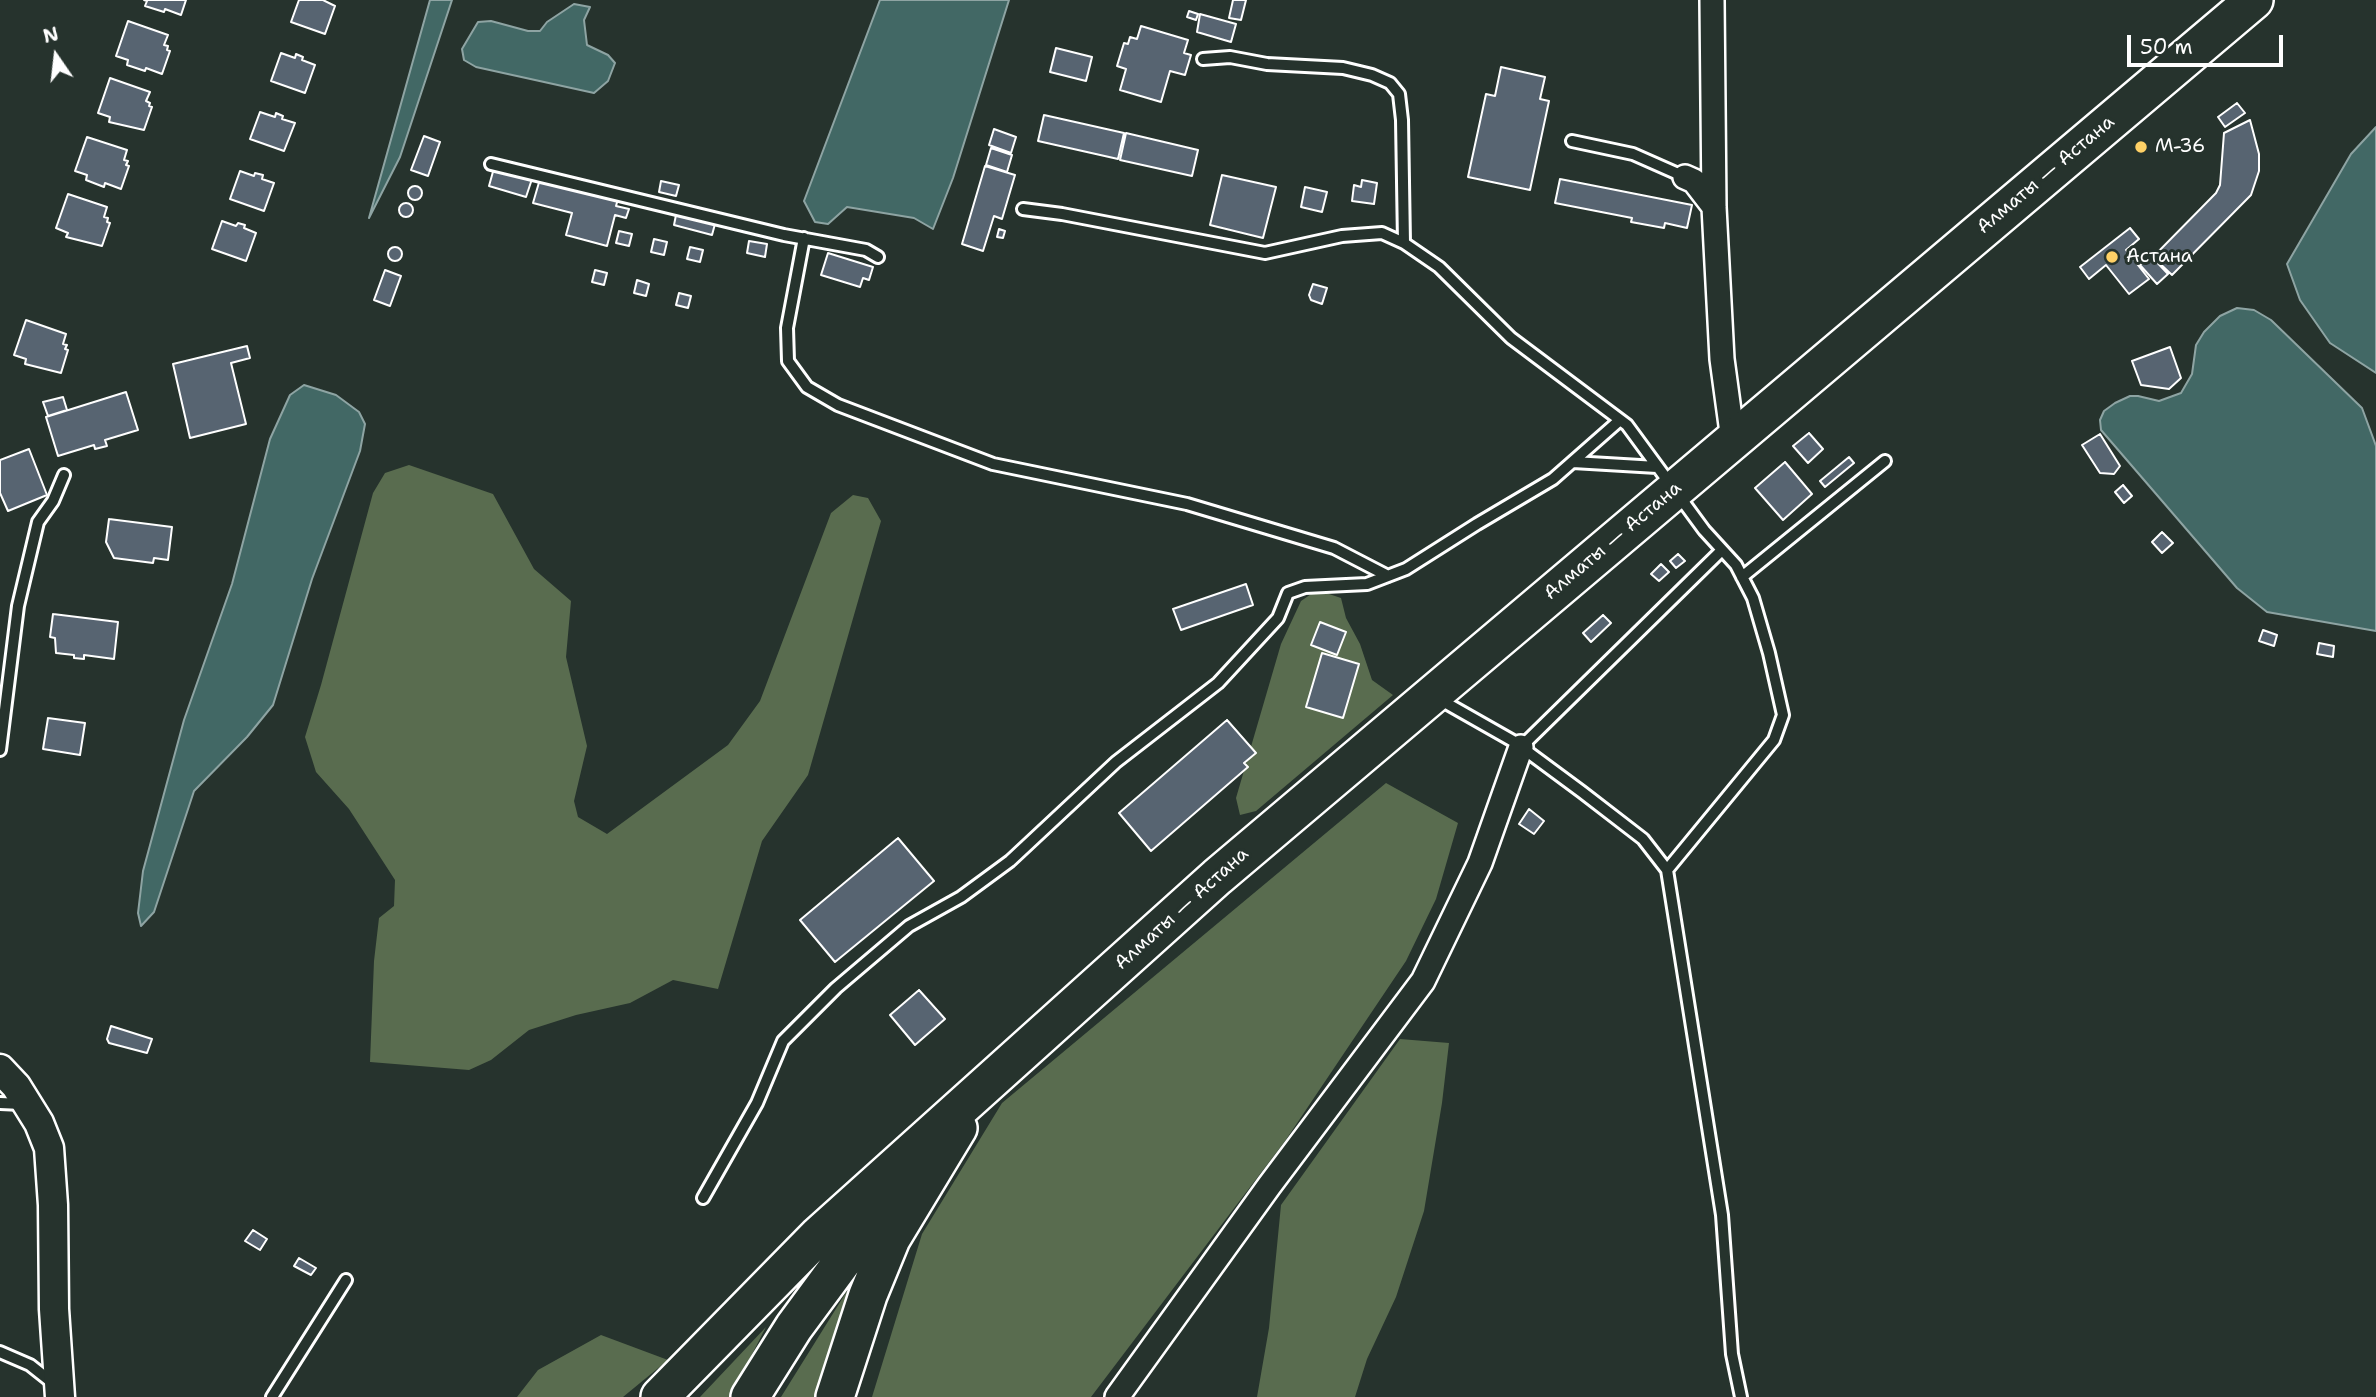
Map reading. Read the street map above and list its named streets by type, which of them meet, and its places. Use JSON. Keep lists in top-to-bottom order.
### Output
{
  "streets": {
    "highway": ["Алматы — Астана"]
  },
  "places": ["М-36", "Астана"],
  "scale_bar": "50 m",
  "north": "top"
}
